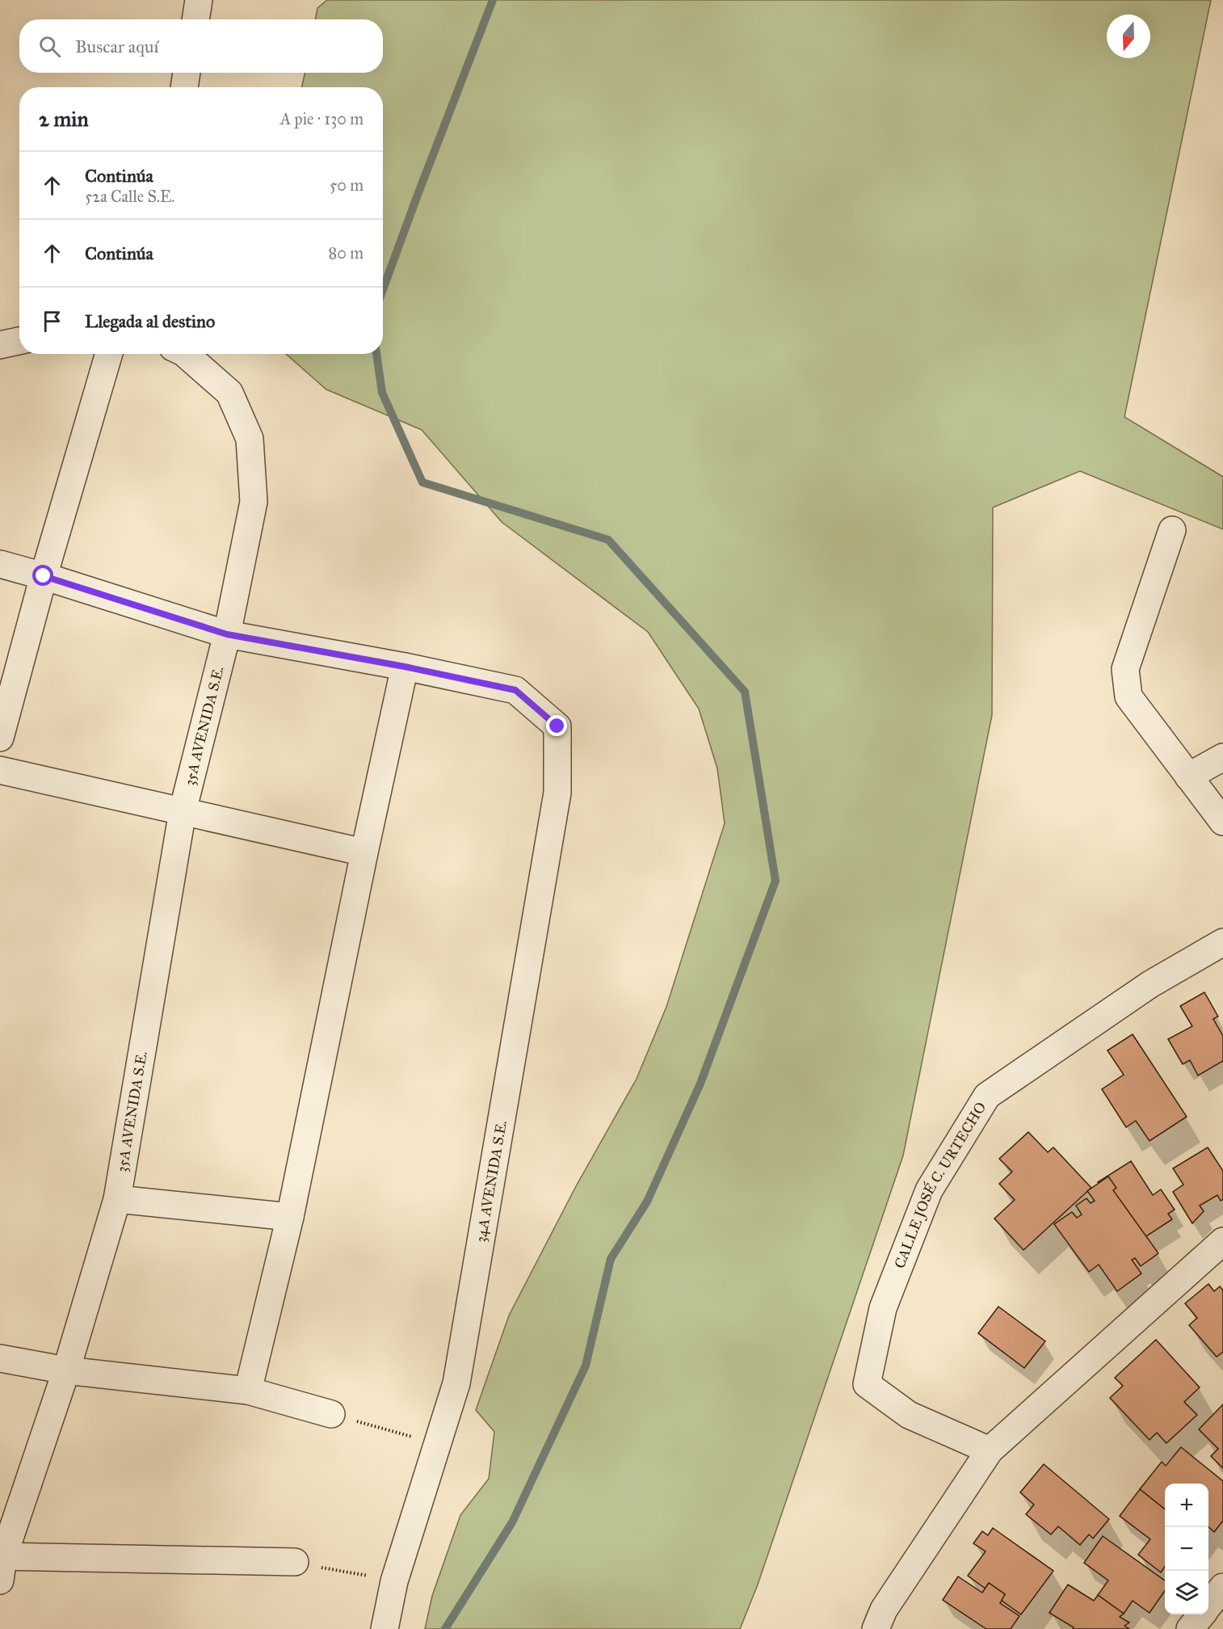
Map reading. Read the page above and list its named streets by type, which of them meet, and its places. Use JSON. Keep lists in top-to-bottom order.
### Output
{
  "streets": {
    "street": ["35A AVENIDA S.E.", "34A AVENIDA S.E.", "CALLE JOSÉ C. URTECHO"]
  },
  "north": "bottom",
  "page": {
    "search": "Buscar aquí",
    "heading": ["2 min", "A pie · 130 m"],
    "list": [
      ["Continúa", "52a Calle S.E.", "50 m"],
      ["Continúa", "80 m"],
      "Llegada al destino"
    ],
    "map_buttons": ["+", "−"]
  }
}
